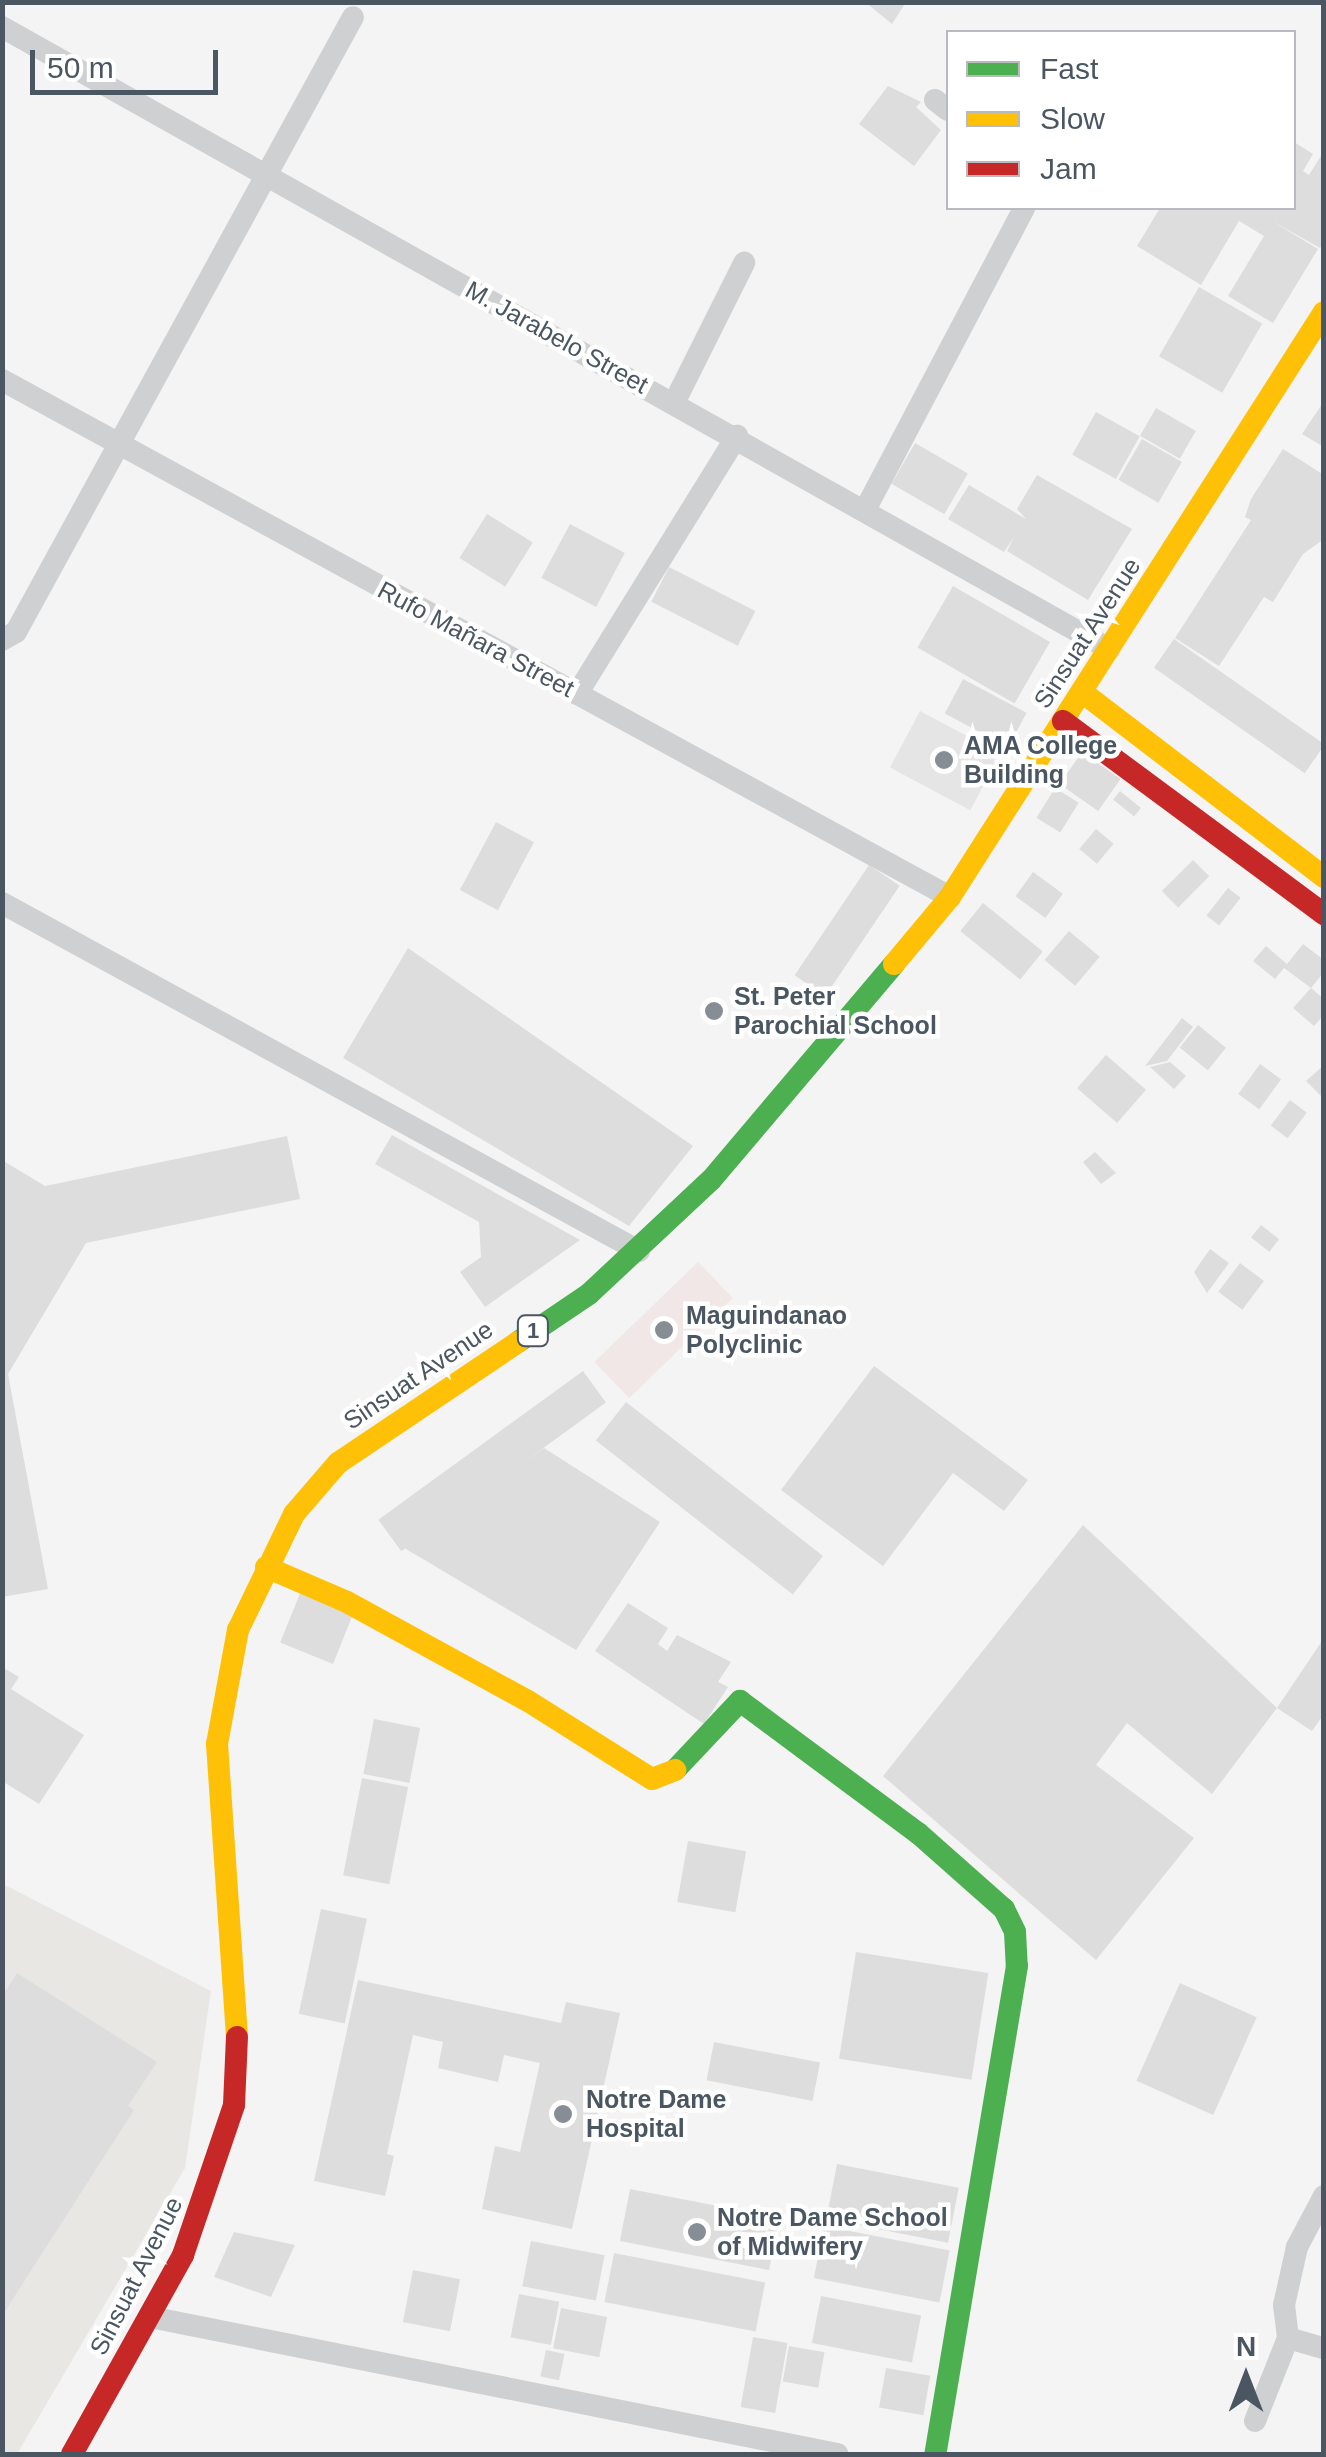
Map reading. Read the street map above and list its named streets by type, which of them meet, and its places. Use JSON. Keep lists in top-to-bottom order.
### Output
{
  "streets": {
    "main road": ["Sinsuat Avenue", "1"],
    "street": ["M. Jarabelo Street", "Rufo Mañara Street"]
  },
  "crossings": [
    ["M. Jarabelo Street", "Sinsuat Avenue"],
    ["Sinsuat Avenue", "Rufo Mañara Street"]
  ],
  "places": [
    "AMA College Building",
    "St. Peter Parochial School",
    "Maguindanao Polyclinic",
    "Notre Dame Hospital",
    "Notre Dame School of Midwifery"
  ],
  "legend": ["Fast", "Slow", "Jam"],
  "scale_bar": "50 m",
  "north": "top"
}
